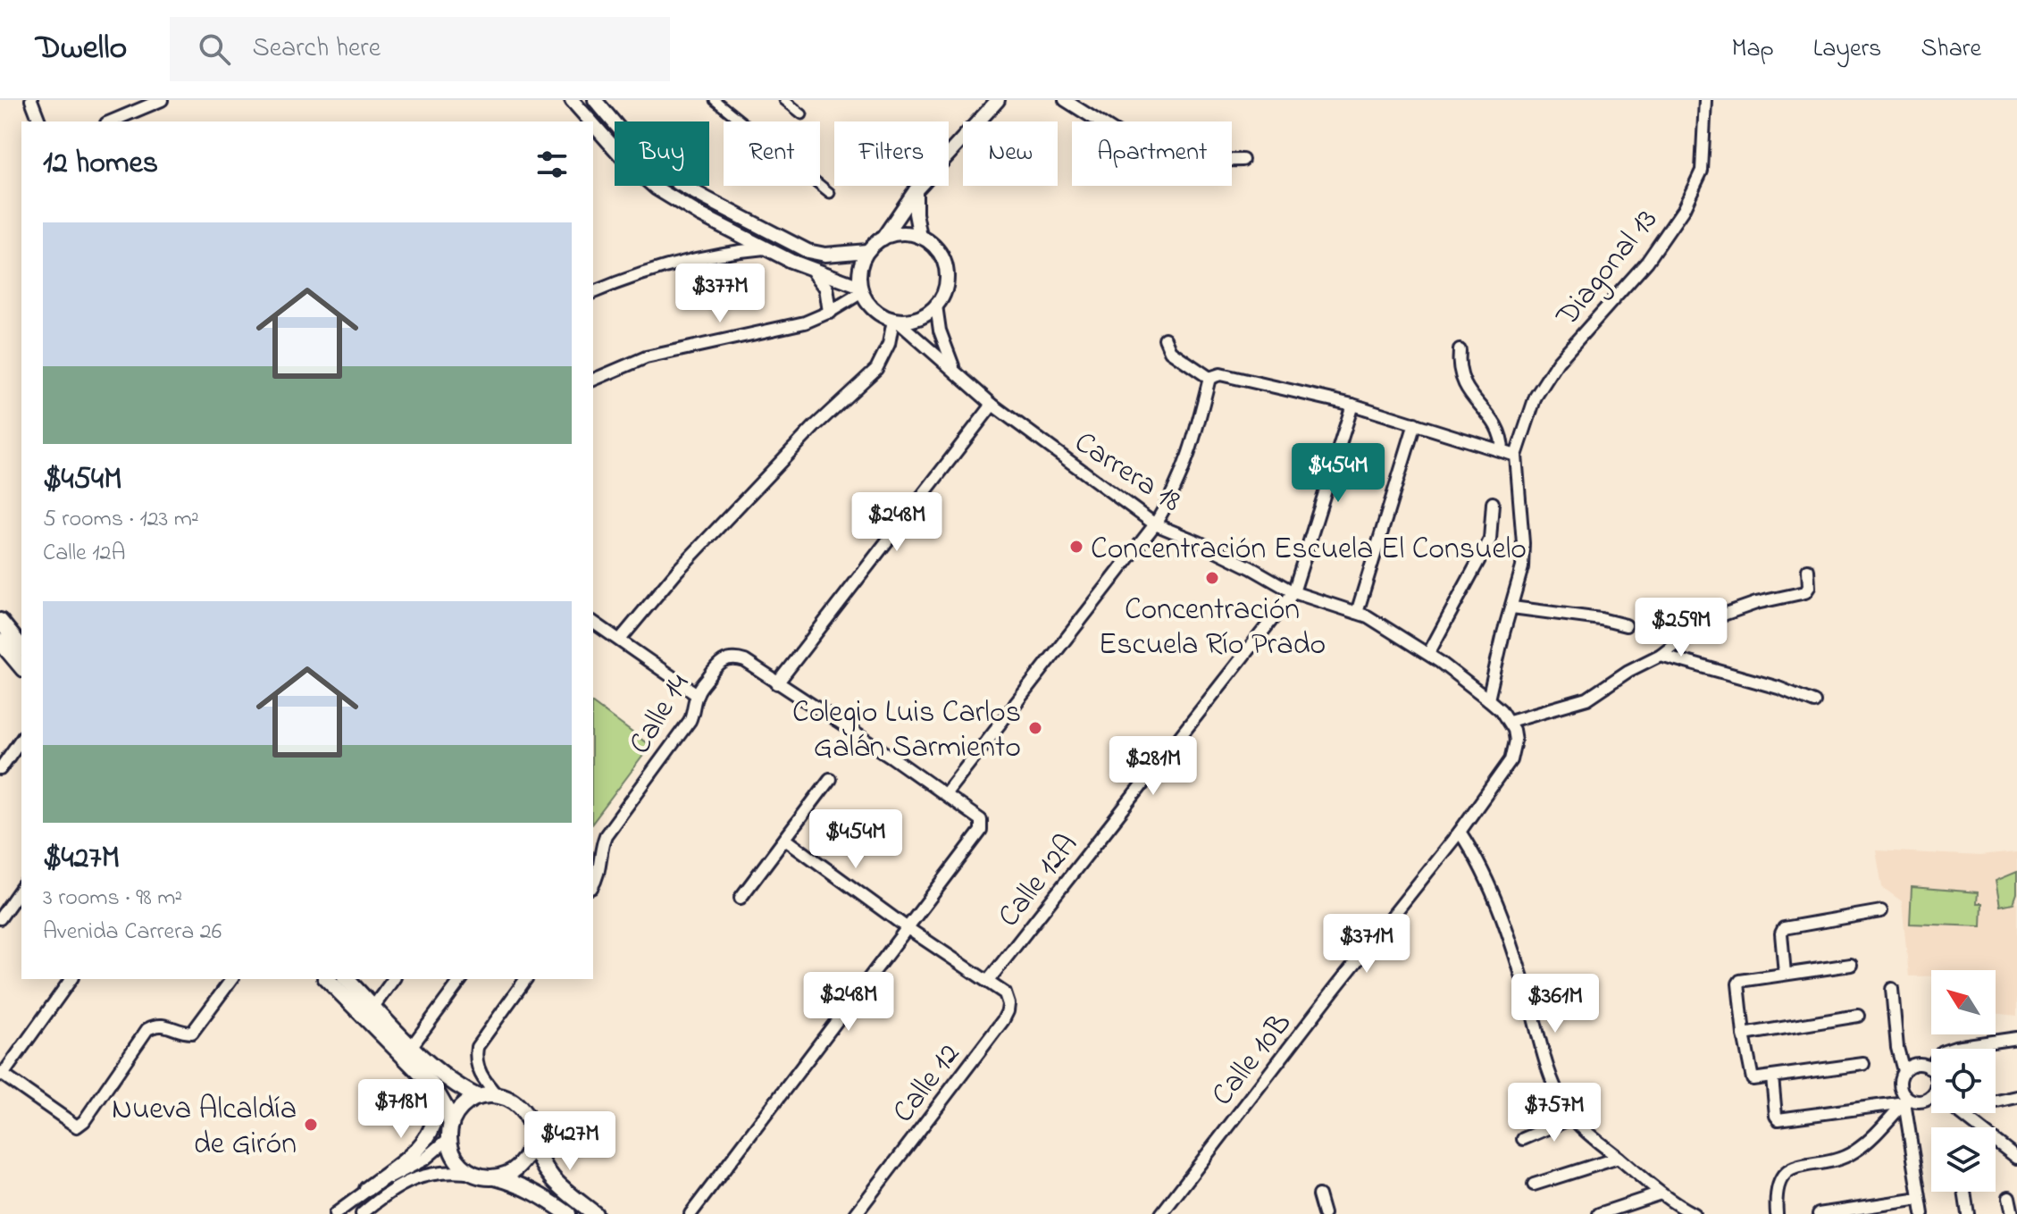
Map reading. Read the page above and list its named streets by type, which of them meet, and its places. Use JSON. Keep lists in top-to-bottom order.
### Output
{
  "streets": {
    "street": [
      "Diagonal 13",
      "Carrera 18",
      "Calle 14",
      "Calle 12A",
      "Calle 10B",
      "Calle 12"
    ]
  },
  "crossings": [
    ["Carrera 18", "Calle 12A"],
    ["Carrera 18", "Calle 10B"],
    ["Calle 12A", "Calle 12"]
  ],
  "places": [
    "Concentración Escuela El Consuelo",
    "Concentración Escuela Río Prado",
    "Colegio Luis Carlos Galán Sarmiento",
    "Nueva Alcaldía de Girón"
  ],
  "north": "top left",
  "page": {
    "header": "Dwello",
    "search": "Search here",
    "nav": ["Map", "Layers", "Share"],
    "chip": [
      "Buy",
      "Rent",
      "Filters",
      "New",
      "Apartment"
    ],
    "heading": "12 homes",
    "list": [
      {
        "name": "$454M",
        "note": "5 rooms · 123 m² · Calle 12A"
      },
      {
        "name": "$427M",
        "note": "3 rooms · 98 m² · Avenida Carrera 26"
      }
    ],
    "price": [
      "$377M",
      "$454M",
      "$248M",
      "$259M",
      "$281M",
      "$454M",
      "$371M",
      "$248M",
      "$361M",
      "$718M",
      "$757M",
      "$427M"
    ]
  }
}
